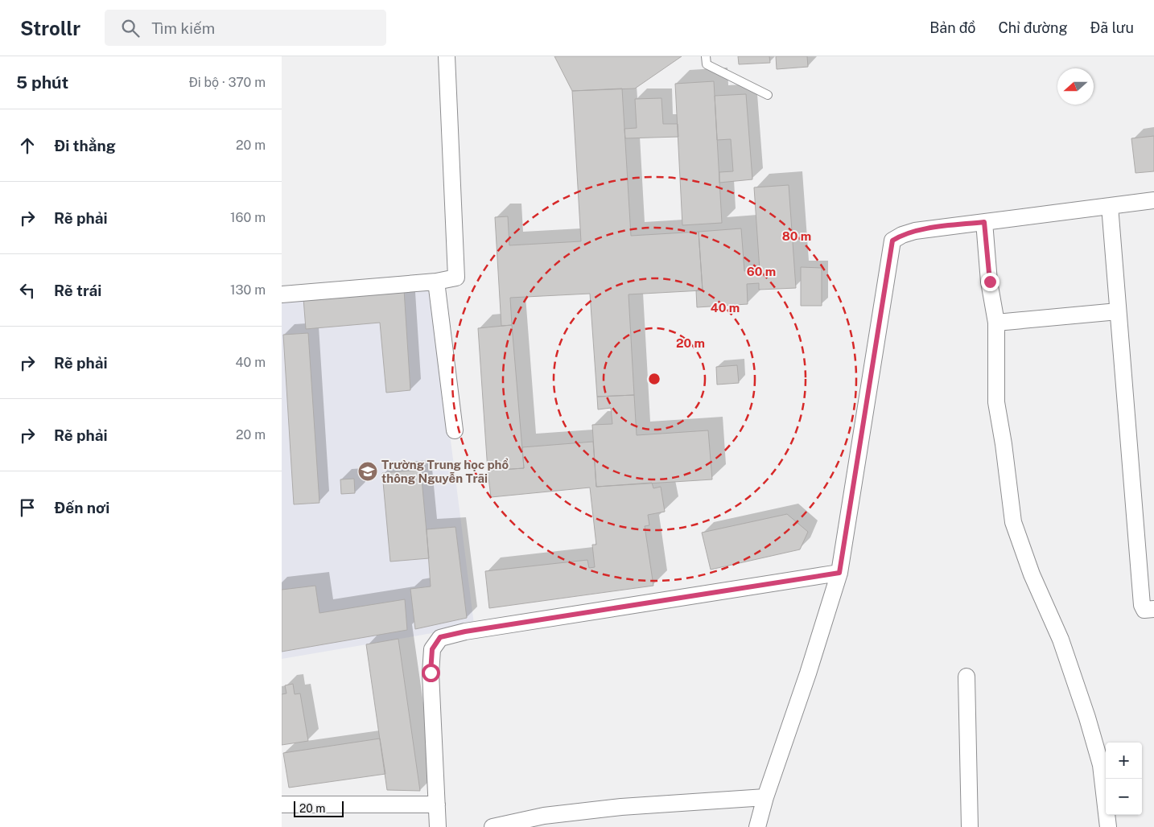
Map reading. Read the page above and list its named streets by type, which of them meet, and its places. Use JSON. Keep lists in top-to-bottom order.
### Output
{
  "places": {
    "school or university": ["Trường Trung học phổ thông Nguyễn Trãi"]
  },
  "scale_bar": "20 m",
  "north": "left",
  "page": {
    "header": "Strollr",
    "search": "Tìm kiếm",
    "nav": ["Bản đồ", "Chỉ đường", "Đã lưu"],
    "heading": ["5 phút", "Đi bộ · 370 m"],
    "list": [
      ["Đi thẳng", "20 m"],
      ["Rẽ phải", "160 m"],
      ["Rẽ trái", "130 m"],
      ["Rẽ phải", "40 m"],
      ["Rẽ phải", "20 m"],
      "Đến nơi"
    ],
    "map_buttons": ["+", "−"],
    "scale": "20 m"
  },
  "rings": [
    "80 m",
    "60 m",
    "40 m",
    "20 m"
  ]
}
